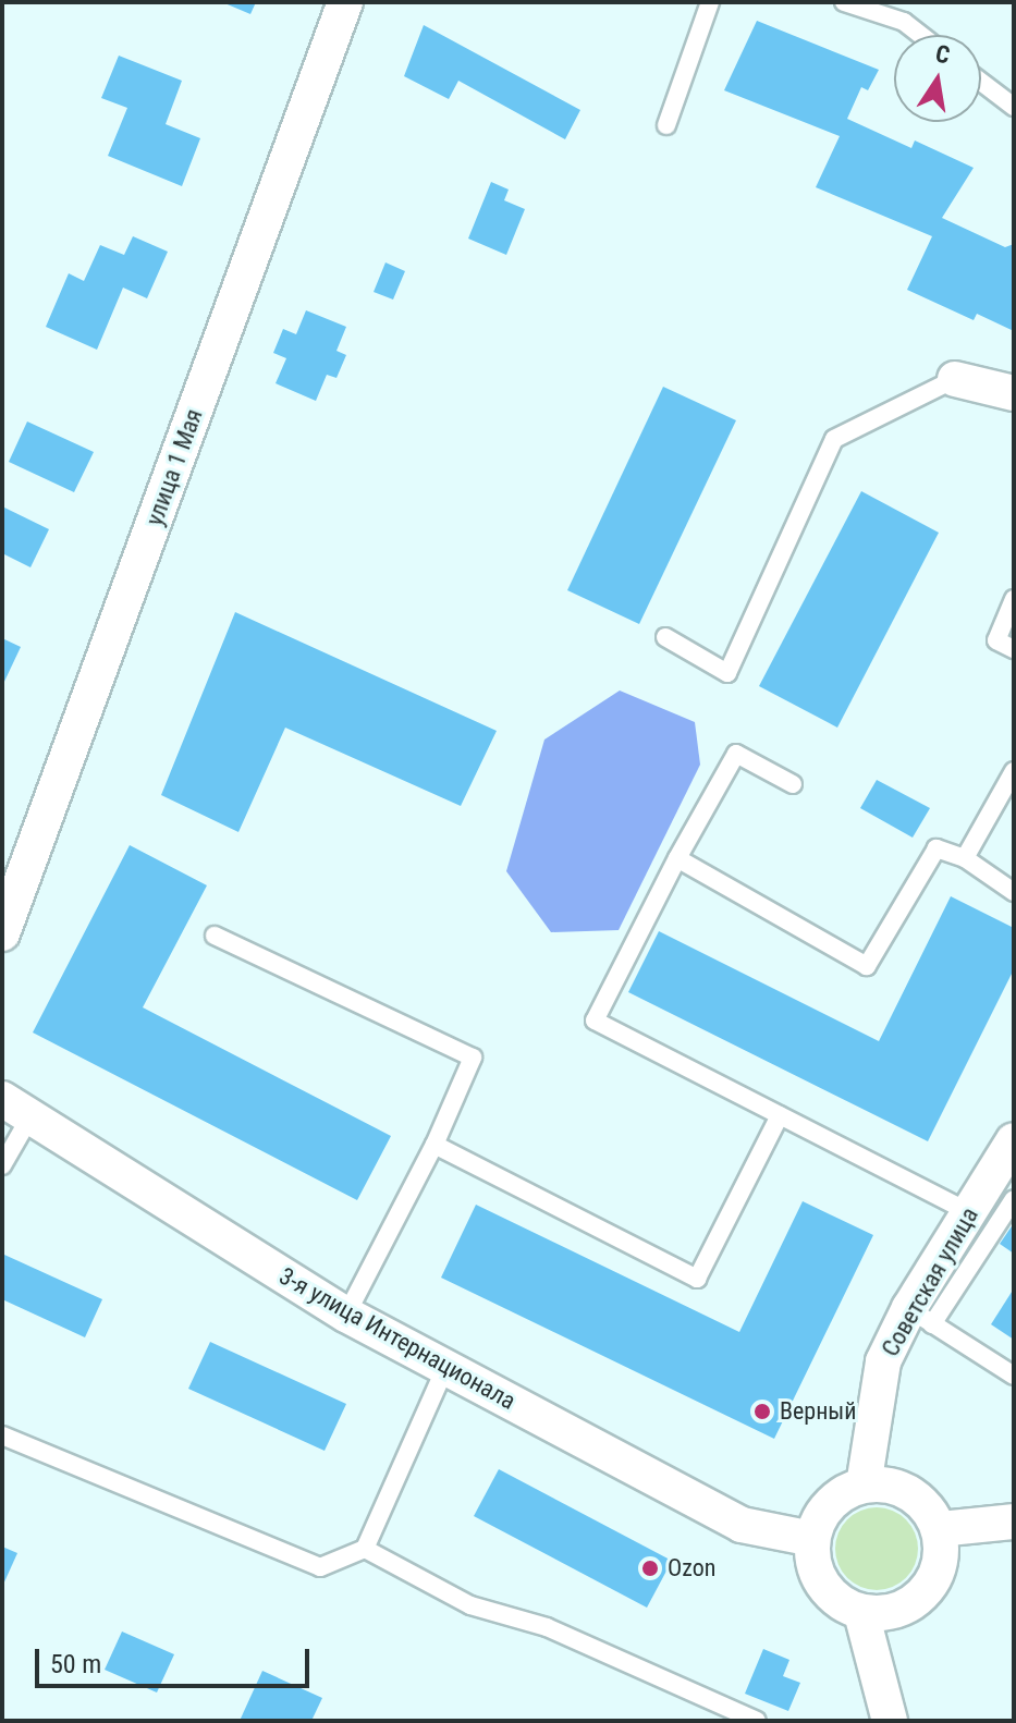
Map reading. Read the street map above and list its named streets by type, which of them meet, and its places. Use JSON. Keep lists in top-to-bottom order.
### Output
{
  "streets": {
    "street": ["улица 1 Мая", "Советская улица", "3-я улица Интернационала"]
  },
  "crossings": [
    ["Советская улица", "3-я улица Интернационала"]
  ],
  "places": ["Верный", "Ozon"],
  "scale_bar": "50 m",
  "north": "top"
}
